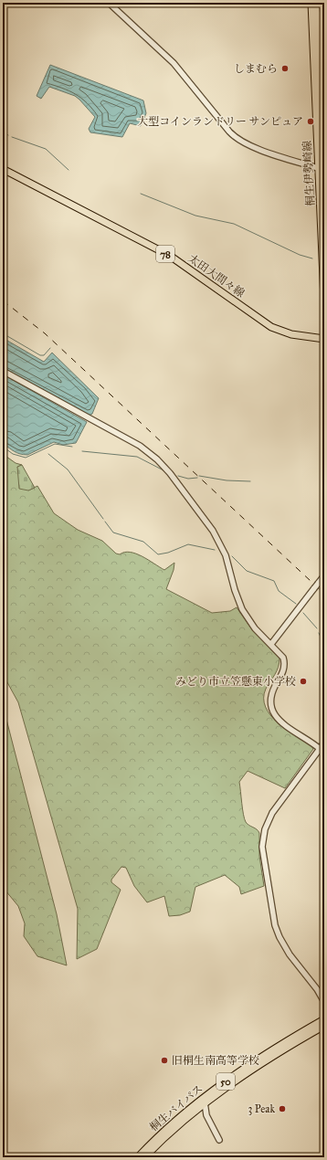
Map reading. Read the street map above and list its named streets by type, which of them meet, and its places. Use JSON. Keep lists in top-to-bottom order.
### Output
{
  "streets": {
    "main road": [
      "桐生伊勢崎線",
      "78",
      "太田大間々線",
      "50",
      "桐生バイパス"
    ]
  },
  "places": [
    "しまむら",
    "大型コインランドリー サンピュア",
    "みどり市立笠懸東小学校",
    "旧桐生南高等学校",
    "3 Peak"
  ]
}
